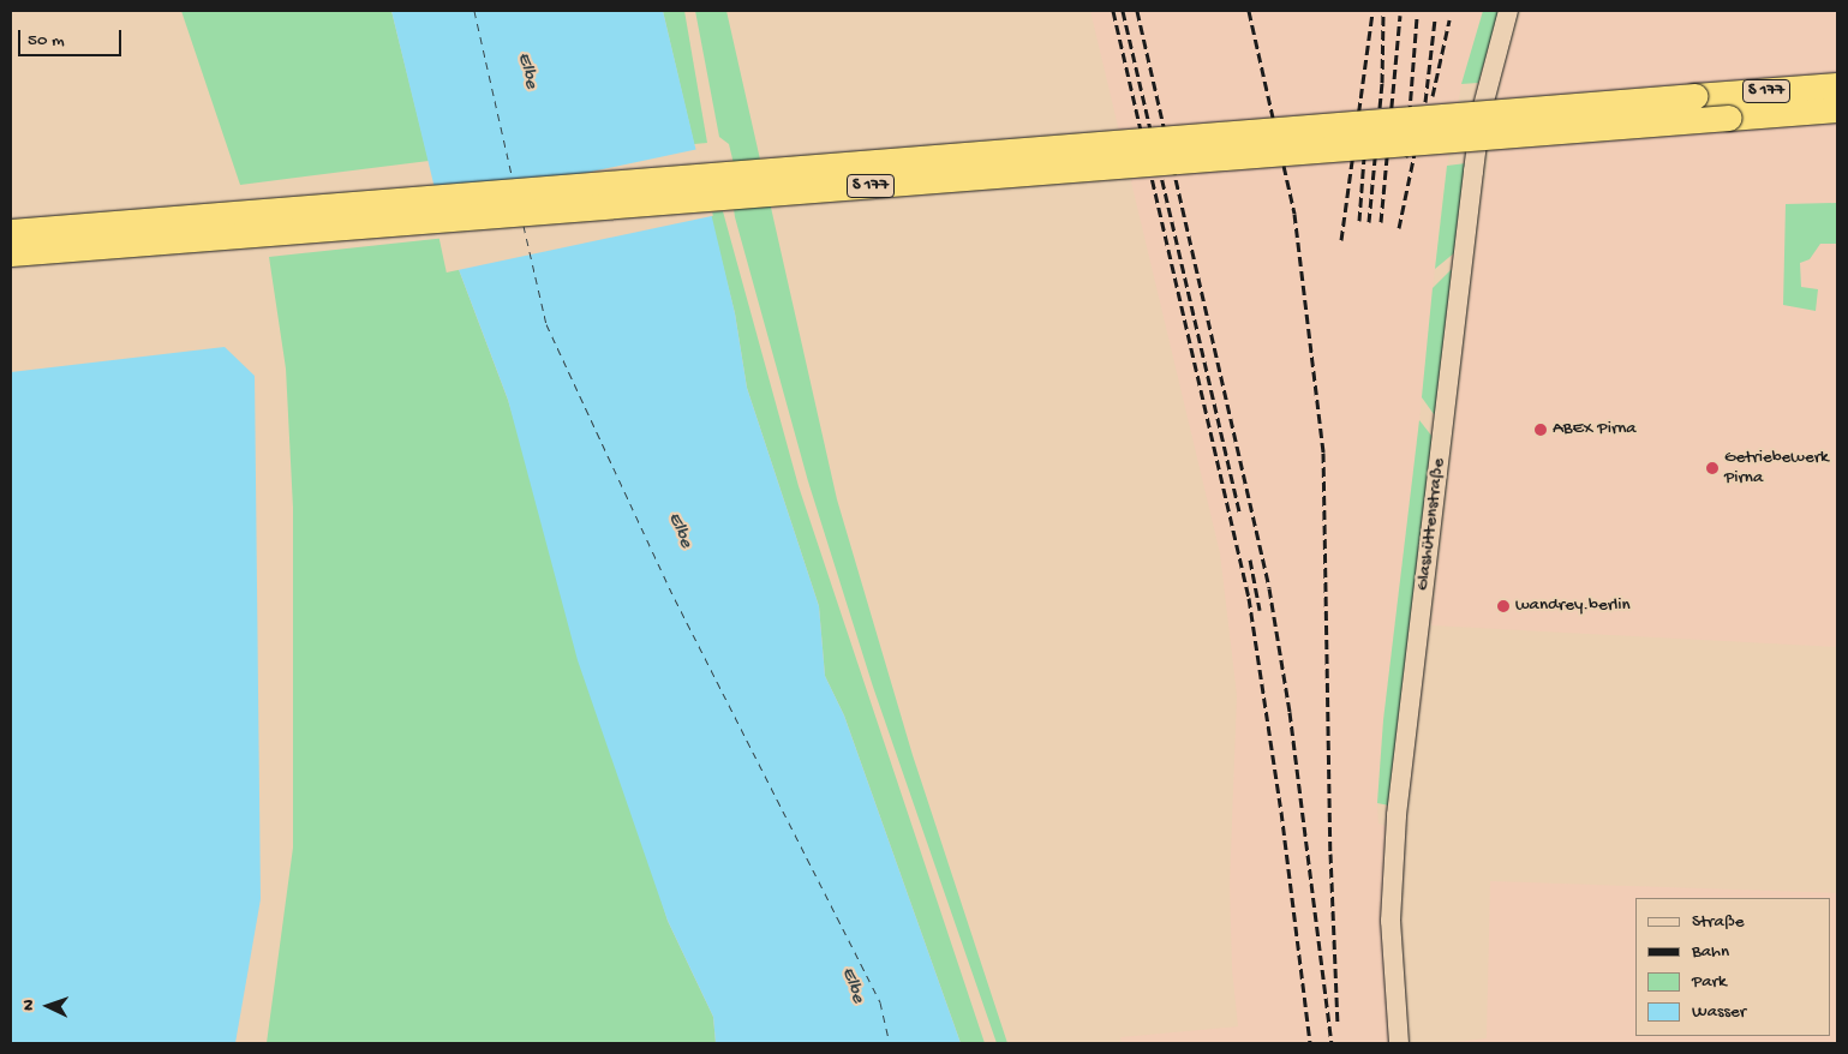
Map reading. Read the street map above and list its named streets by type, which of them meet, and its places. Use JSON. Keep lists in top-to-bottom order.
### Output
{
  "streets": {
    "highway": ["S 177"],
    "street": ["Glashüttenstraße"]
  },
  "water": ["Elbe"],
  "places": ["ABEX Pirna", "Getriebewerk Pirna", "wandrey.berlin"],
  "legend": [
    "Straße",
    "Bahn",
    "Park",
    "Wasser"
  ],
  "scale_bar": "50 m",
  "north": "left"
}
